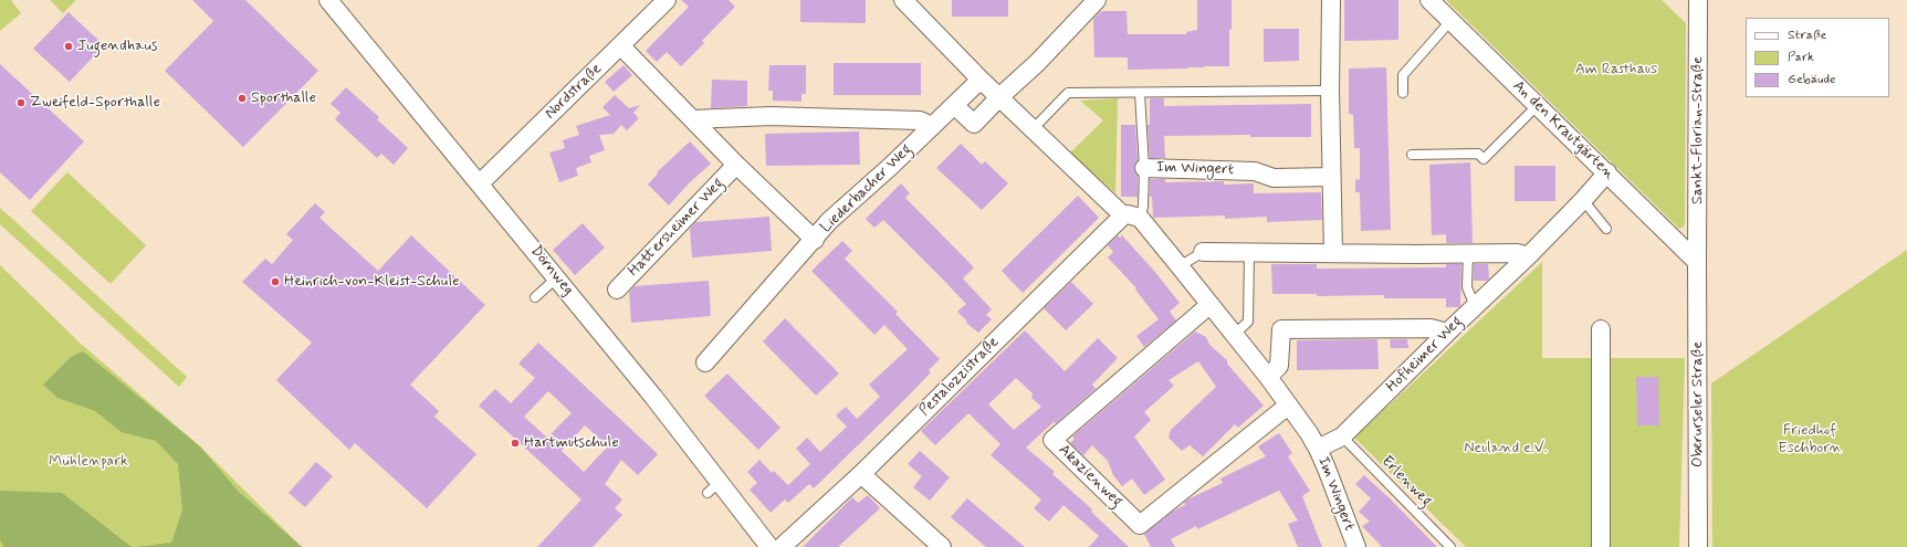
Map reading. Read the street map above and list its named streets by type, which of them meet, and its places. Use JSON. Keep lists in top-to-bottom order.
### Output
{
  "streets": {
    "street": [
      "Nordstraße",
      "An den Krautgärten",
      "Sankt-Florian-Straße",
      "Im Wingert",
      "Liederbacher Weg",
      "Hattersheimer Weg",
      "Dörnweg",
      "Hofheimer Weg",
      "Pestalozzistraße",
      "Oberurseler Straße",
      "Akazienweg"
    ],
    "lane": ["Erlenweg"]
  },
  "crossings": [
    ["Nordstraße", "Hattersheimer Weg"],
    ["Nordstraße", "Dörnweg"],
    ["An den Krautgärten", "Sankt-Florian-Straße"],
    ["An den Krautgärten", "Hofheimer Weg"],
    ["An den Krautgärten", "Oberurseler Straße"],
    ["Sankt-Florian-Straße", "Oberurseler Straße"],
    ["Im Wingert", "Hofheimer Weg"],
    ["Im Wingert", "Pestalozzistraße"],
    ["Im Wingert", "Akazienweg"],
    ["Liederbacher Weg", "Hattersheimer Weg"],
    ["Hofheimer Weg", "Erlenweg"]
  ],
  "parks": [
    "Am Rasthaus",
    "Friedhof Eschborn",
    "Neuland e.V.",
    "Mühlenpark"
  ],
  "places": [
    "Jugendhaus",
    "Sporthalle",
    "Zweifeld-Sporthalle",
    "Heinrich-von-Kleist-Schule",
    "Hartmutschule"
  ],
  "legend": ["Straße", "Park", "Gebäude"]
}
